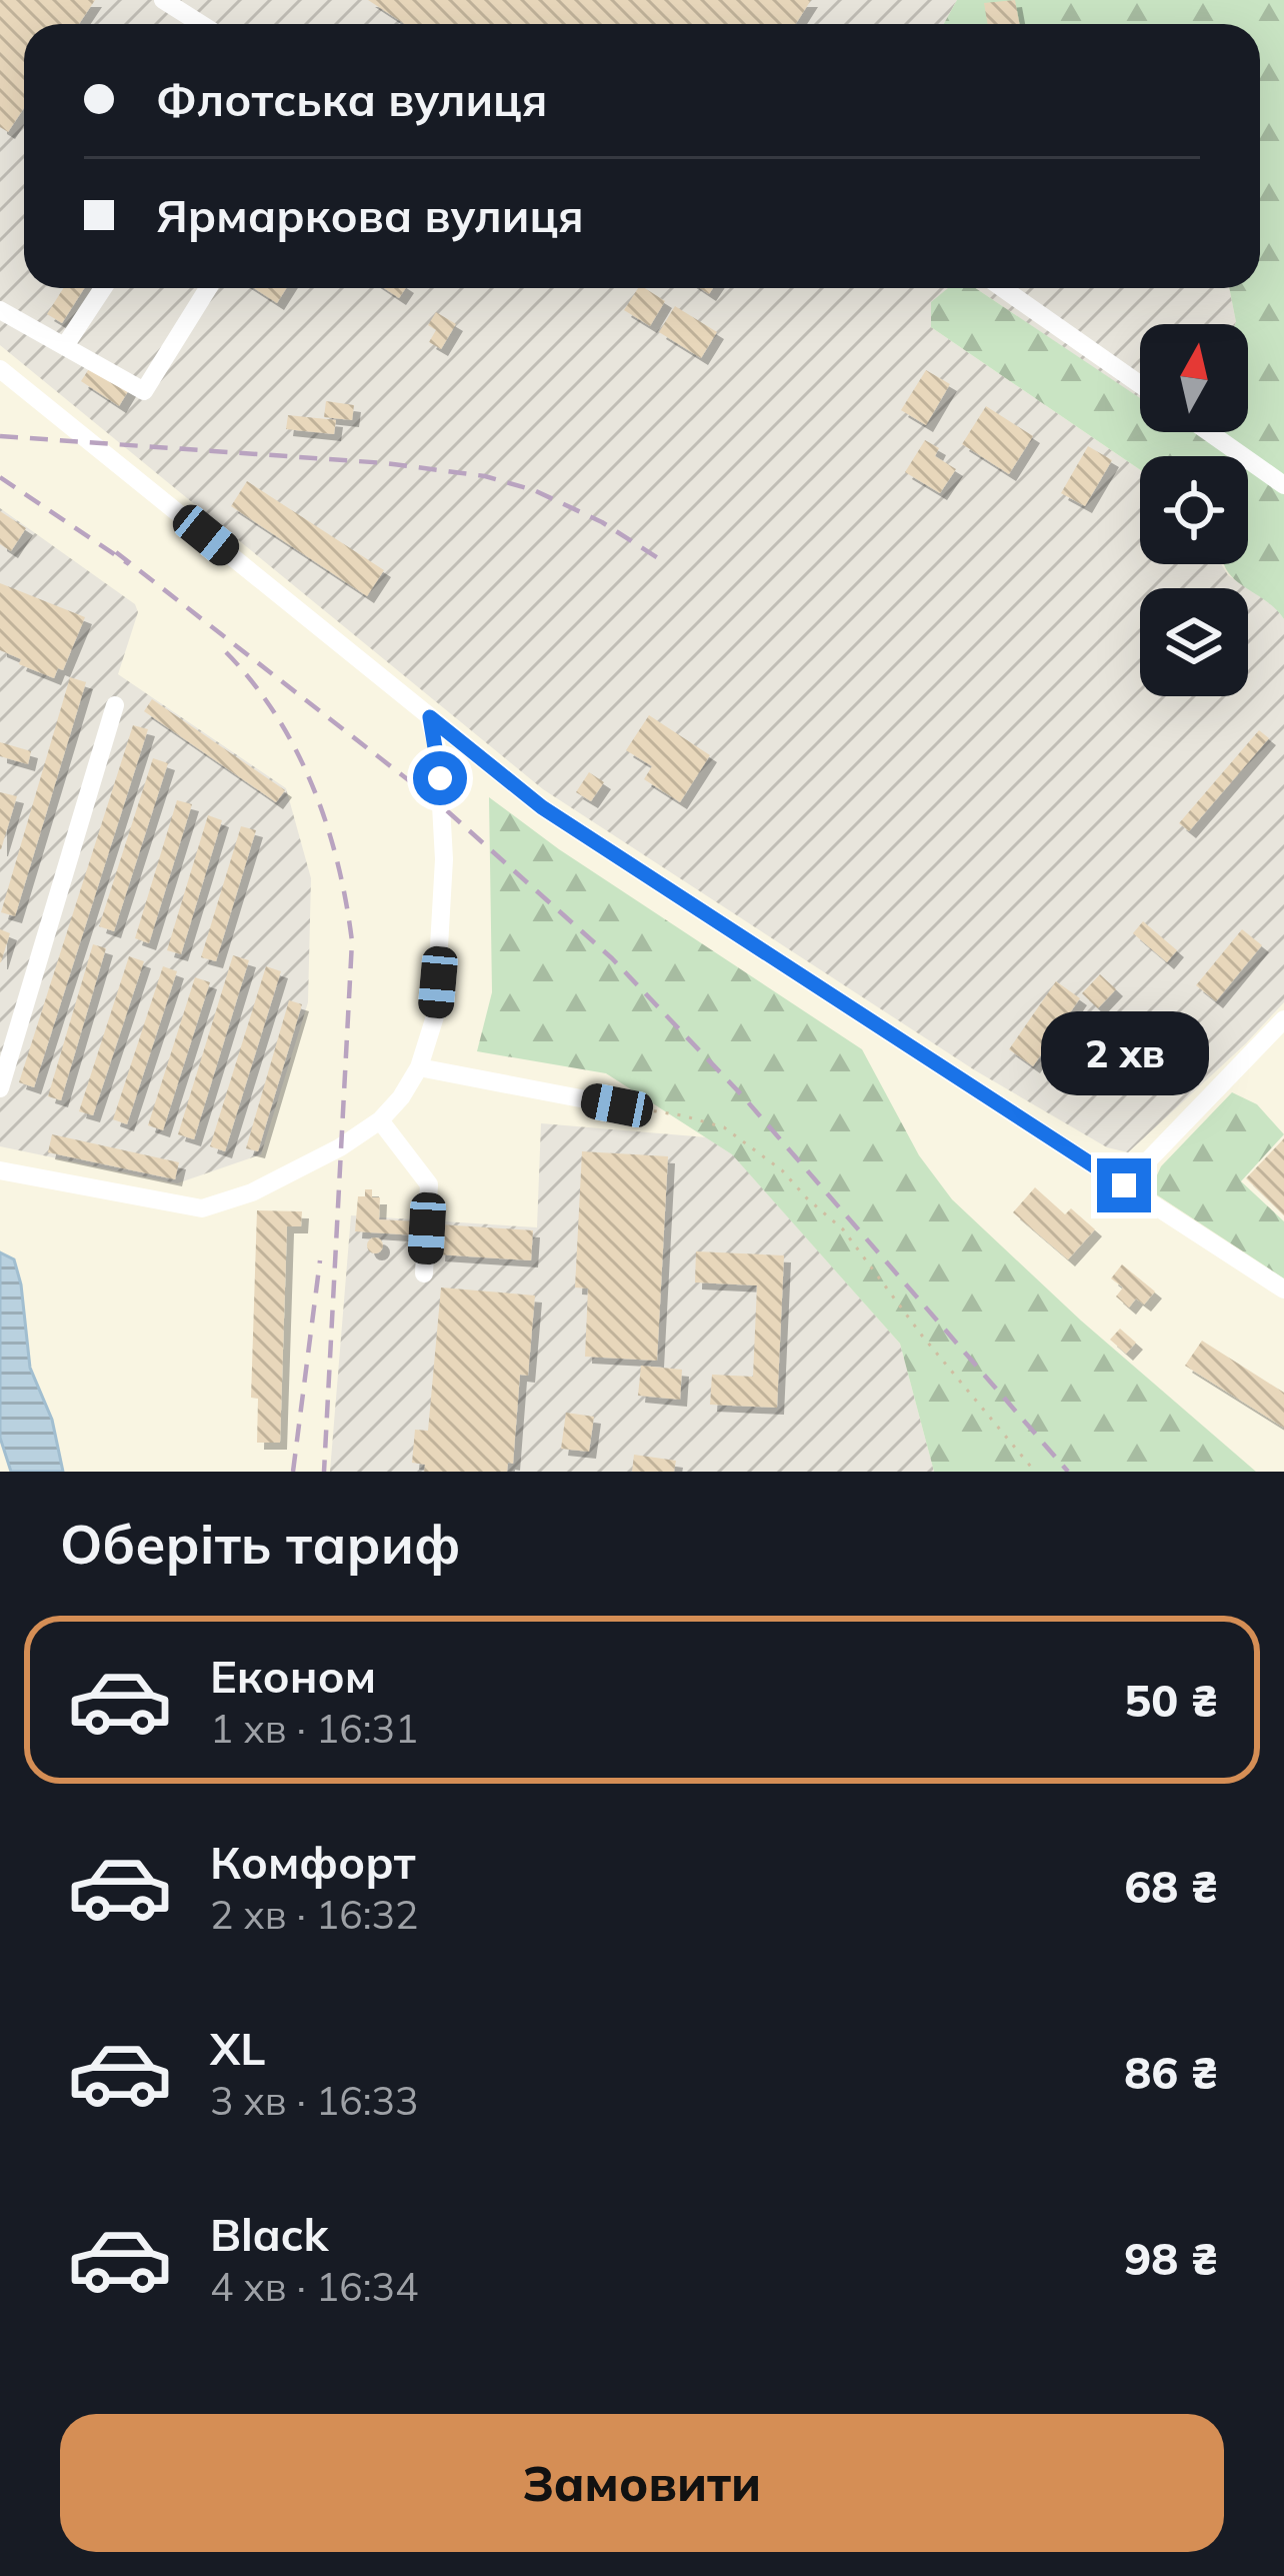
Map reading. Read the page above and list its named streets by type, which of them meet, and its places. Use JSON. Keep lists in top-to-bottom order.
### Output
{
  "north": "top",
  "page": {
    "banner": ["Флотська вулиця", "Ярмаркова вулиця"],
    "bubble": "2 хв",
    "heading": "Оберіть тариф",
    "list": [
      {
        "name": "Економ",
        "note": "1 хв · 16:31",
        "value": "50 ₴"
      },
      {
        "name": "Комфорт",
        "note": "2 хв · 16:32",
        "value": "68 ₴"
      },
      {
        "name": "XL",
        "note": "3 хв · 16:33",
        "value": "86 ₴"
      },
      {
        "name": "Black",
        "note": "4 хв · 16:34",
        "value": "98 ₴"
      }
    ],
    "buttons": "Замовити"
  }
}
